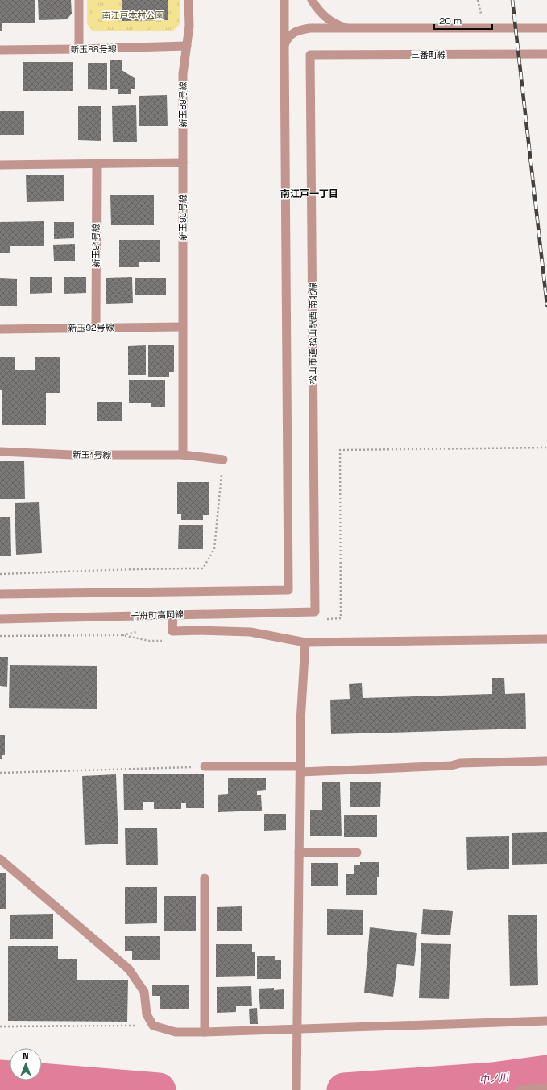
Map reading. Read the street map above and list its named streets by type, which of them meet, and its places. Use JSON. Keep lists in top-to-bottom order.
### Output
{
  "streets": {
    "street": [
      "新玉88号線",
      "三番町線",
      "新玉89号線",
      "新玉90号線",
      "新玉91号線",
      "新玉92号線",
      "松山市道 松山駅西 南北線",
      "新玉1号線",
      "千舟町高岡線"
    ]
  },
  "crossings": [
    ["新玉88号線", "新玉89号線"],
    ["三番町線", "松山市道 松山駅西 南北線"],
    ["新玉89号線", "新玉90号線"],
    ["新玉90号線", "新玉92号線"],
    ["新玉90号線", "新玉1号線"],
    ["新玉91号線", "新玉92号線"],
    ["松山市道 松山駅西 南北線", "千舟町高岡線"]
  ],
  "districts": ["南江戸一丁目"],
  "water": ["中ノ川"],
  "parks": ["南江戸本村公園"],
  "scale_bar": "20 m",
  "north": "top"
}
